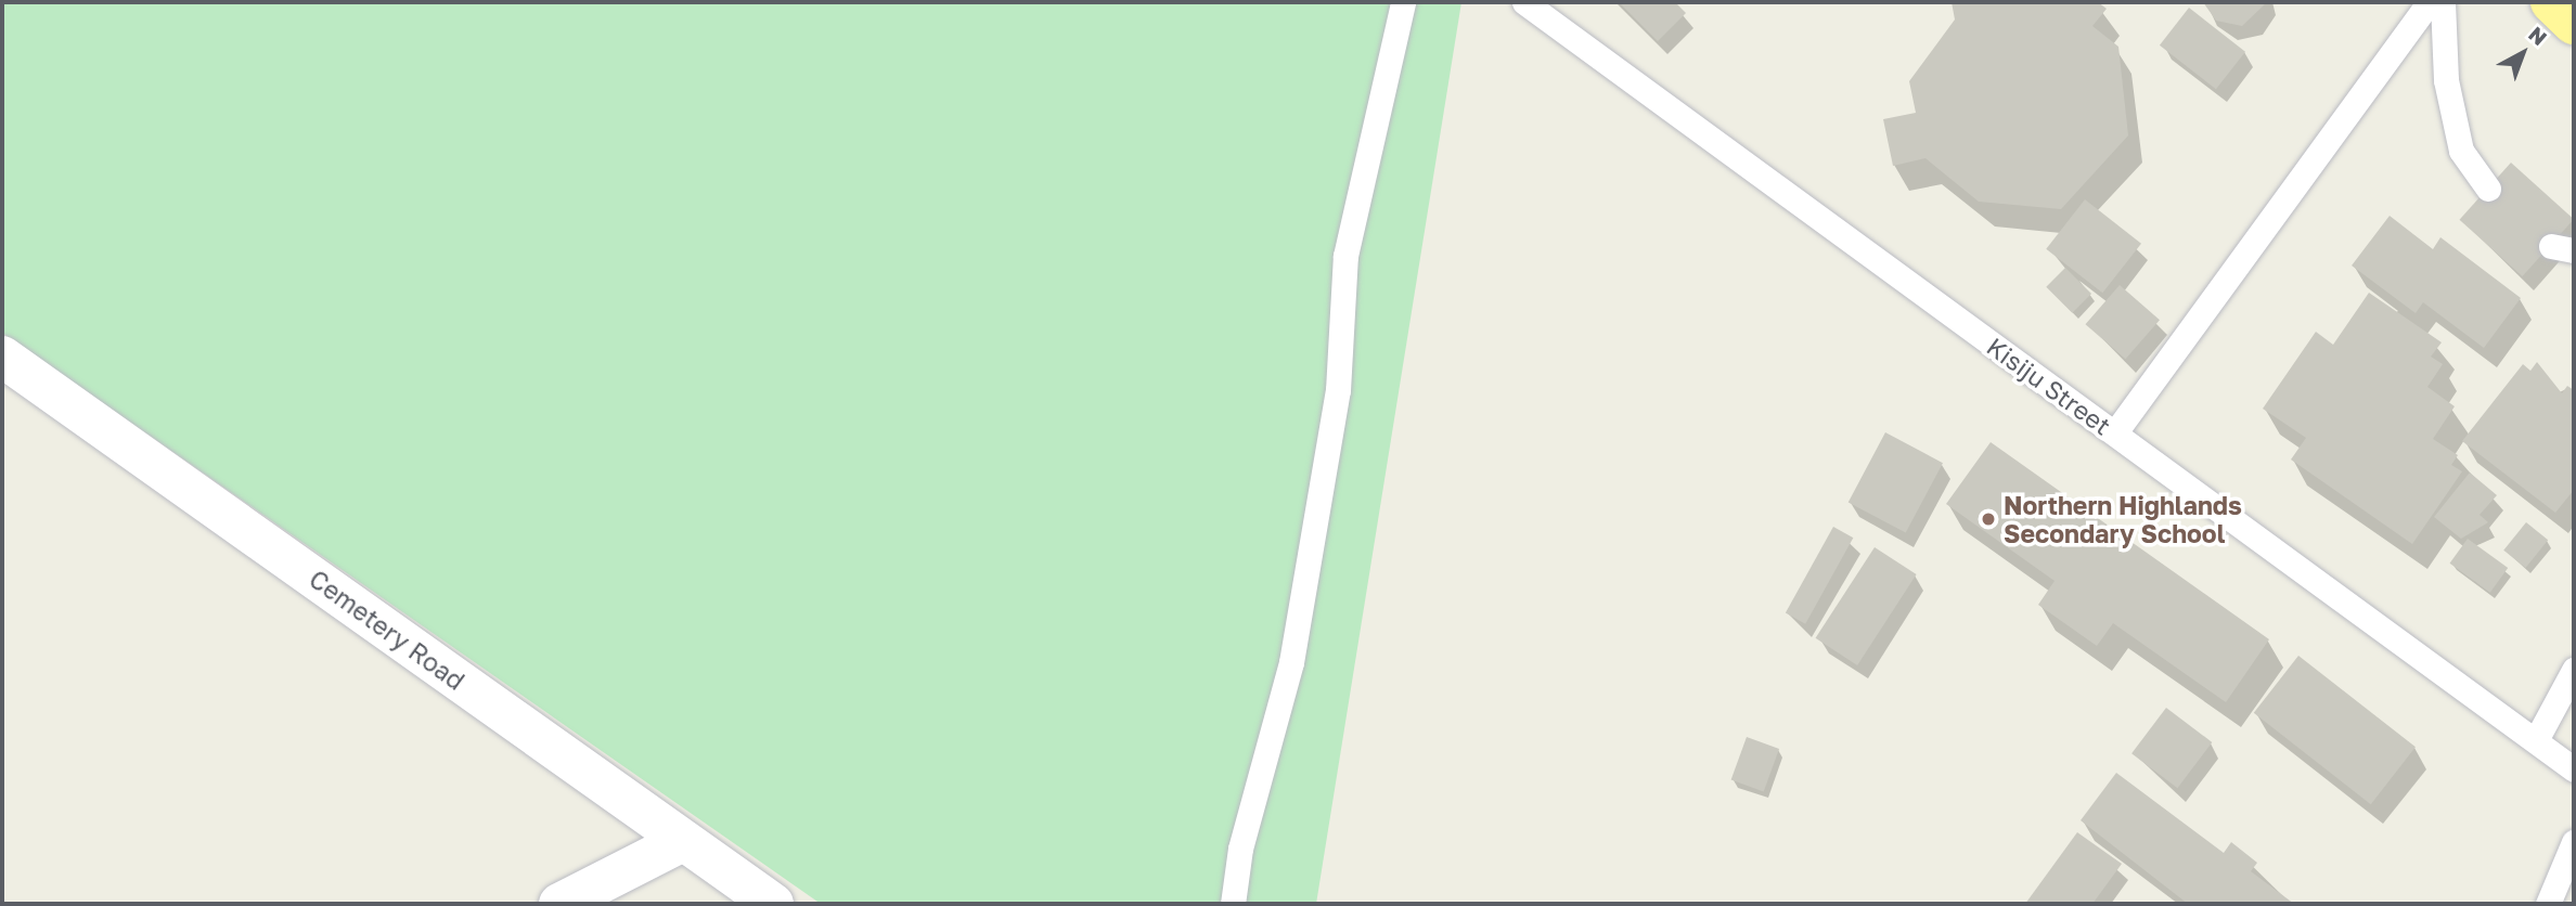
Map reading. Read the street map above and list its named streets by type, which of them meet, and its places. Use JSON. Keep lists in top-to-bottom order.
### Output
{
  "streets": {
    "main road": ["Cemetery Road"],
    "lane": ["Kisiju Street"]
  },
  "places": ["Northern Highlands Secondary School"],
  "north": "top right"
}
